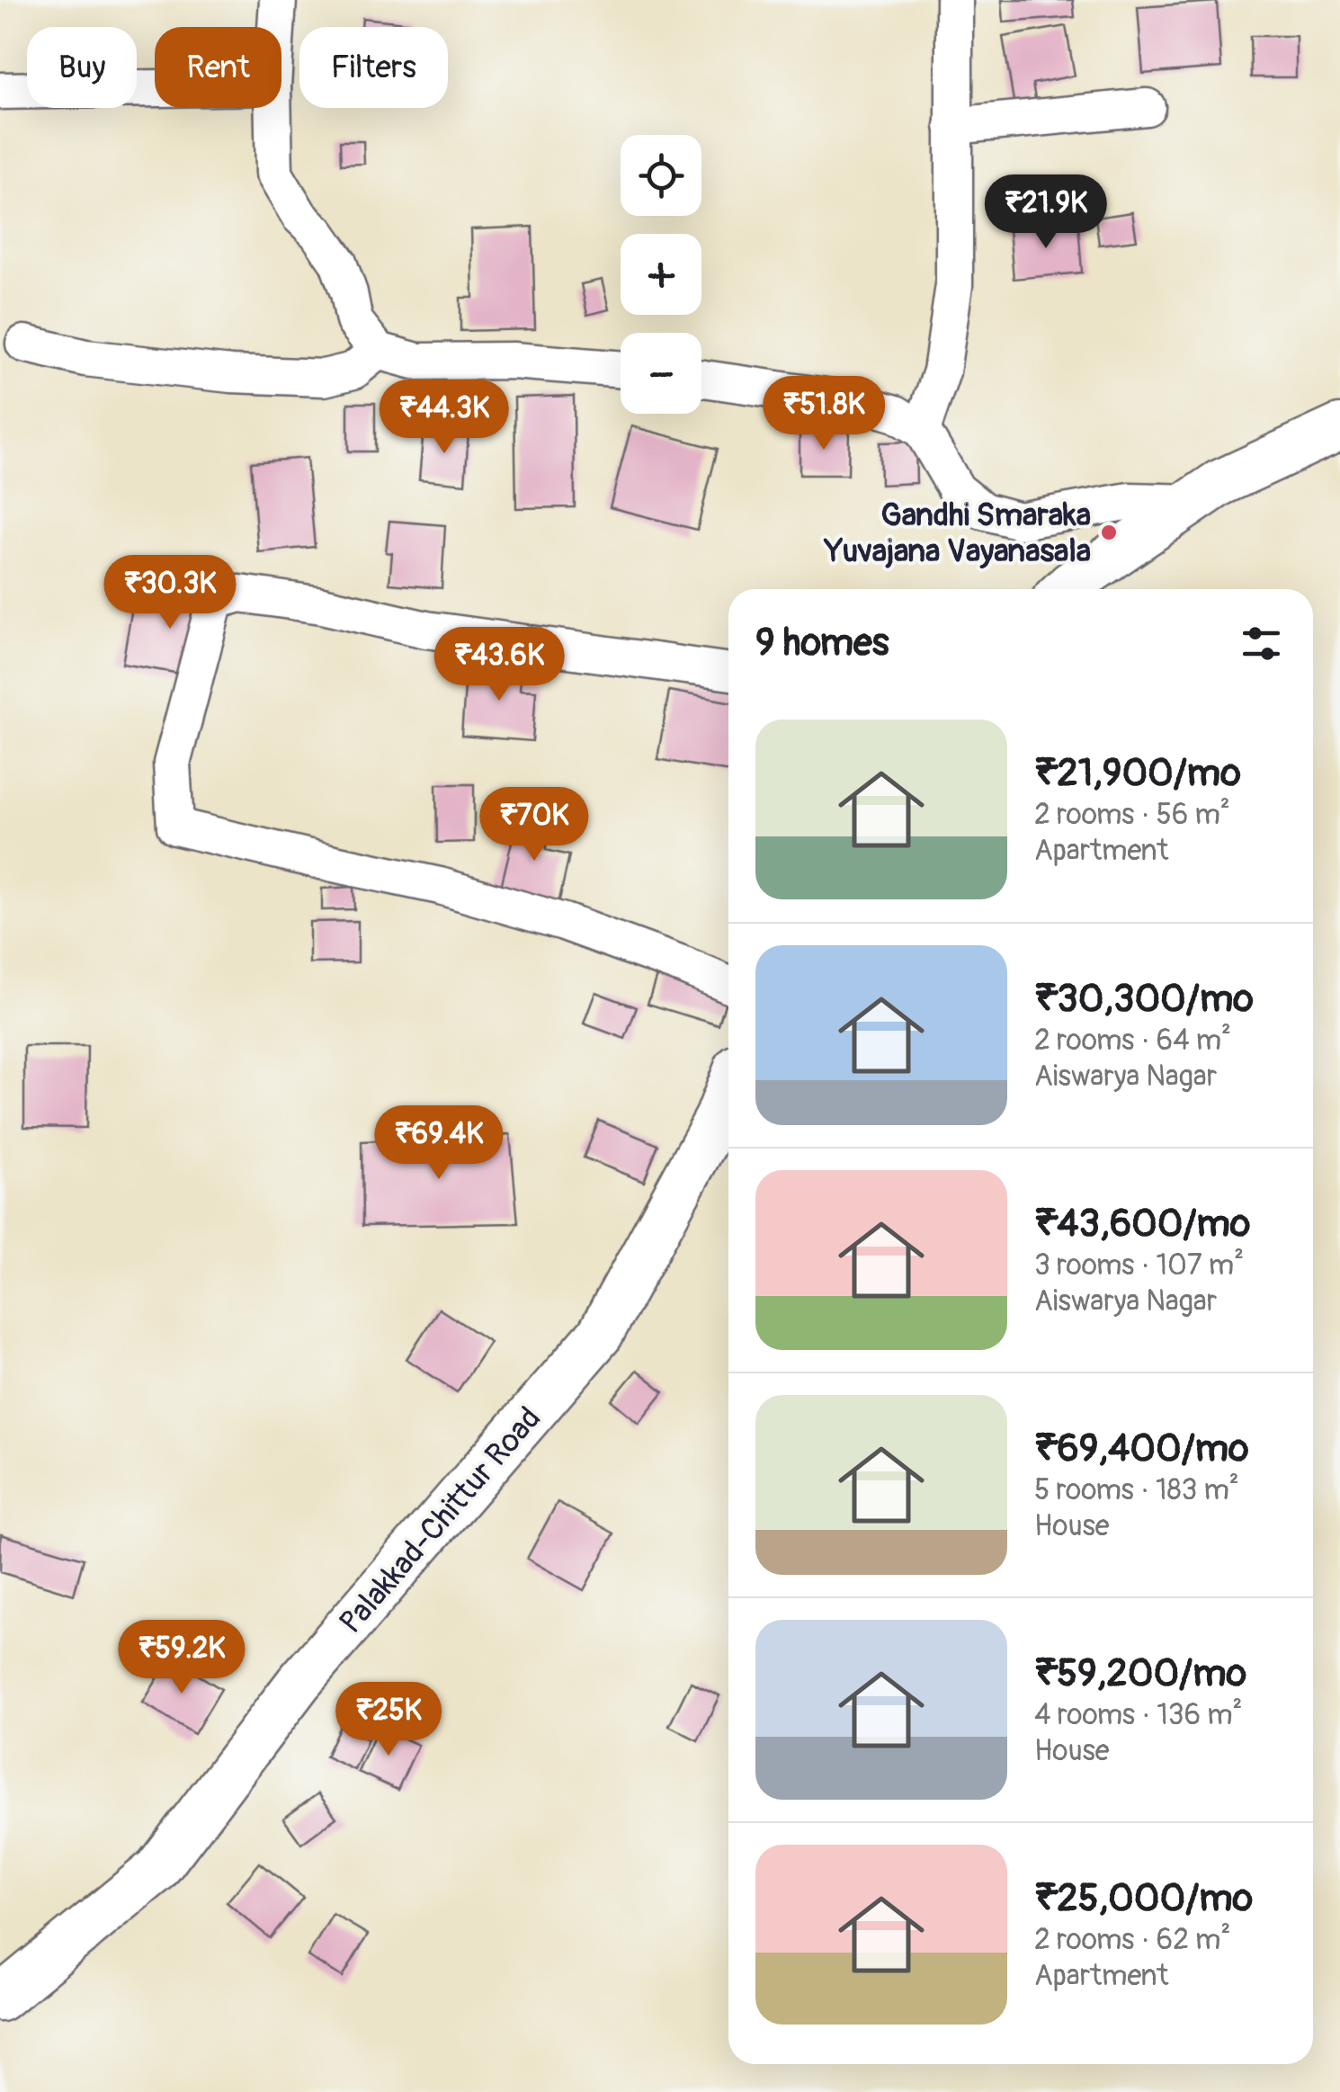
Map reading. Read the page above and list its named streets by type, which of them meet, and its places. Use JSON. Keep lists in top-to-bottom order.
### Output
{
  "streets": {
    "main road": ["Palakkad-Chittur Road"]
  },
  "places": ["Gandhi Smaraka Yuvajana Vayanasala"],
  "page": {
    "chip": ["Buy", "Rent", "Filters"],
    "map_buttons": ["+", "−"],
    "price": [
      "₹21.9K",
      "₹51.8K",
      "₹44.3K",
      "₹30.3K",
      "₹43.6K",
      "₹70K",
      "₹69.4K",
      "₹59.2K",
      "₹25K"
    ],
    "heading": "9 homes",
    "list": [
      {
        "name": "₹21,900/mo",
        "note": "2 rooms · 56 m² · Apartment"
      },
      {
        "name": "₹30,300/mo",
        "note": "2 rooms · 64 m² · Aiswarya Nagar"
      },
      {
        "name": "₹43,600/mo",
        "note": "3 rooms · 107 m² · Aiswarya Nagar"
      },
      {
        "name": "₹69,400/mo",
        "note": "5 rooms · 183 m² · House"
      },
      {
        "name": "₹59,200/mo",
        "note": "4 rooms · 136 m² · House"
      },
      {
        "name": "₹25,000/mo",
        "note": "2 rooms · 62 m² · Apartment"
      }
    ]
  }
}
